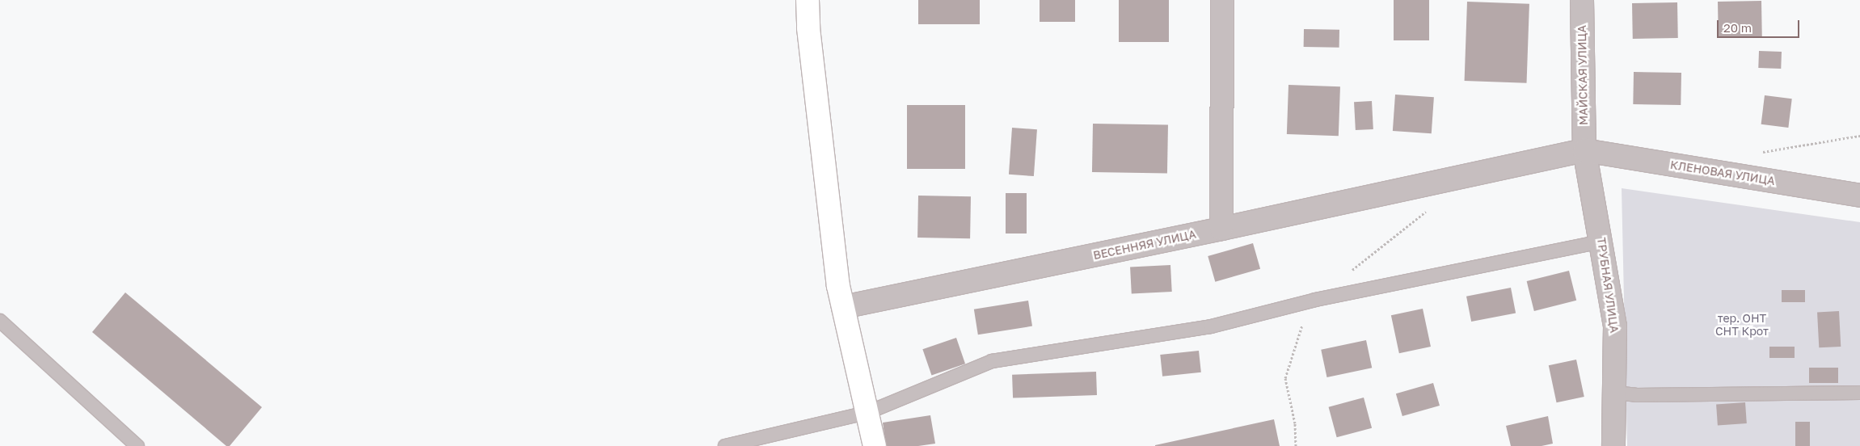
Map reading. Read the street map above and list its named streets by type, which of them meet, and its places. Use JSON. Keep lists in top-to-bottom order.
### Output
{
  "streets": {
    "street": [
      "МАЙСКАЯ УЛИЦА",
      "КЛЕНОВАЯ УЛИЦА",
      "ВЕСЕННЯЯ УЛИЦА",
      "ТРУБНАЯ УЛИЦА"
    ]
  },
  "crossings": [
    ["МАЙСКАЯ УЛИЦА", "КЛЕНОВАЯ УЛИЦА"],
    ["МАЙСКАЯ УЛИЦА", "ВЕСЕННЯЯ УЛИЦА"],
    ["МАЙСКАЯ УЛИЦА", "ТРУБНАЯ УЛИЦА"],
    ["КЛЕНОВАЯ УЛИЦА", "ВЕСЕННЯЯ УЛИЦА"],
    ["КЛЕНОВАЯ УЛИЦА", "ТРУБНАЯ УЛИЦА"],
    ["ВЕСЕННЯЯ УЛИЦА", "ТРУБНАЯ УЛИЦА"]
  ],
  "parks": ["тер. ОНТ СНТ Крот"],
  "scale_bar": "20 m"
}
